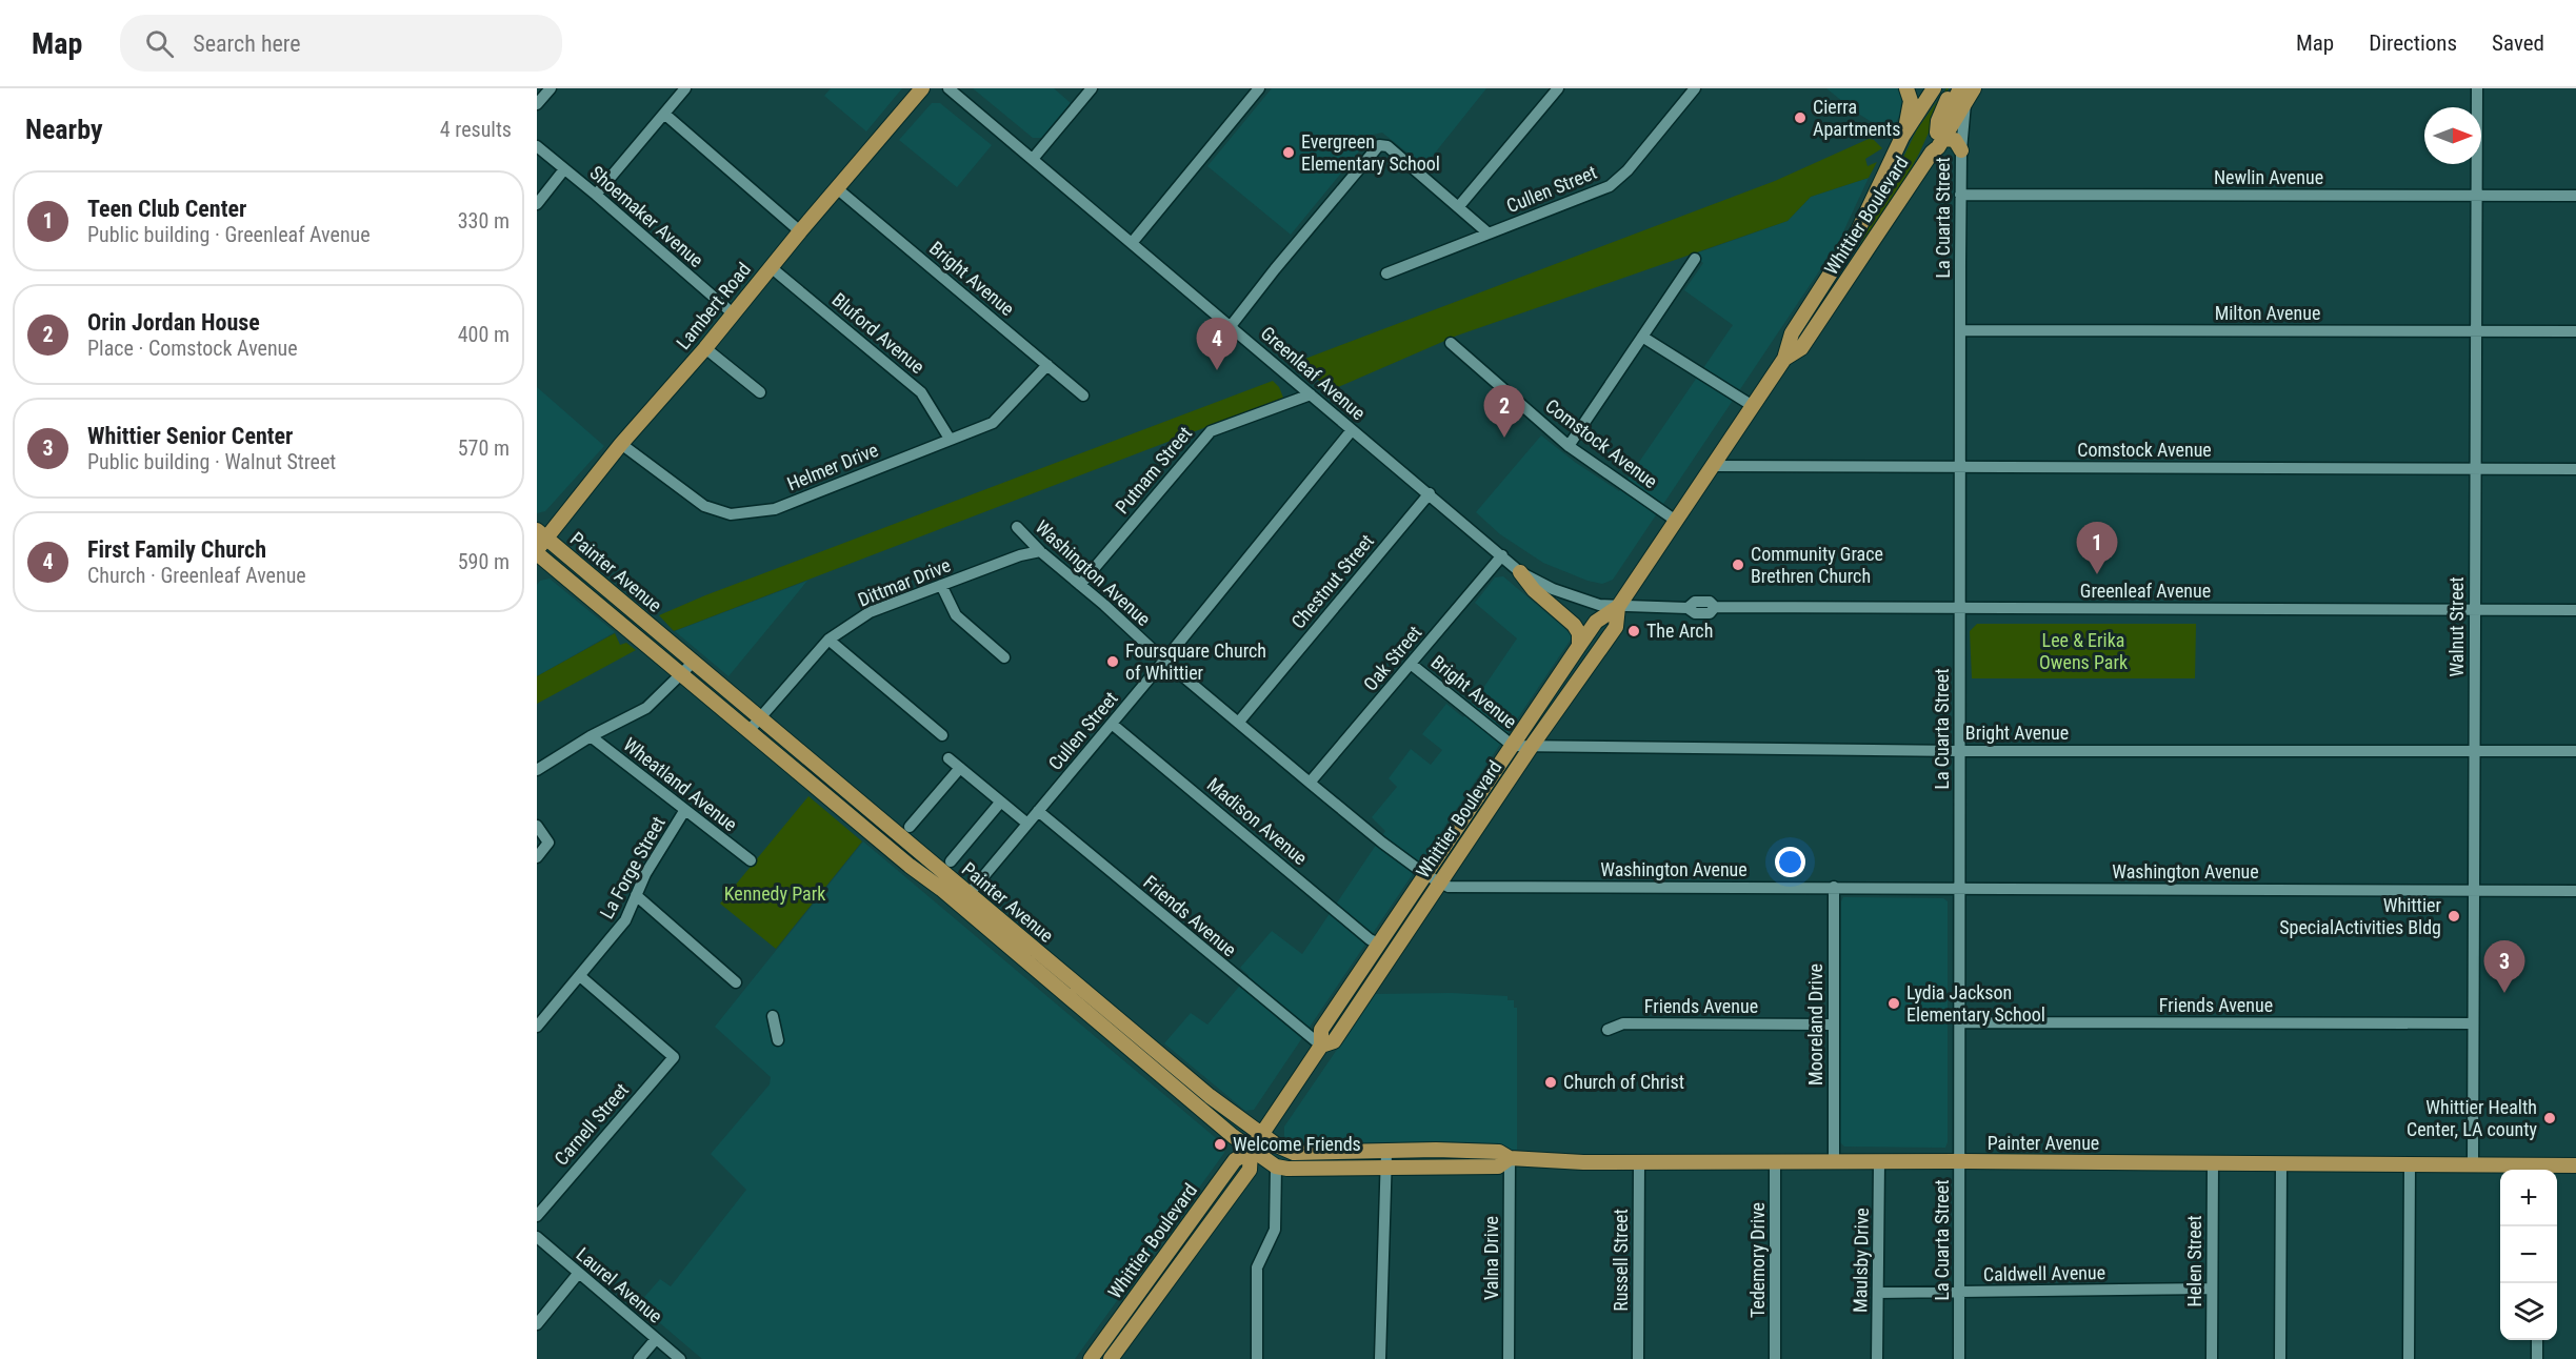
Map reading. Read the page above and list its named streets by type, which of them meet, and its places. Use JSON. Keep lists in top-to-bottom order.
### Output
{
  "streets": {
    "main road": ["Whittier Boulevard", "Lambert Road", "Painter Avenue"],
    "street": [
      "Newlin Avenue",
      "Cullen Street",
      "Shoemaker Avenue",
      "La Cuarta Street",
      "Bright Avenue",
      "Milton Avenue",
      "Bluford Avenue",
      "Greenleaf Avenue",
      "Comstock Avenue",
      "Helmer Drive",
      "Putnam Street",
      "Washington Avenue",
      "Chestnut Street",
      "Dittmar Drive",
      "Walnut Street",
      "Oak Street",
      "Wheatland Avenue",
      "Madison Avenue",
      "La Forge Street",
      "Friends Avenue",
      "Mooreland Drive",
      "Carnell Street",
      "Valna Drive",
      "Russell Street",
      "Tedemory Drive",
      "Maulsby Drive",
      "Helen Street",
      "Caldwell Avenue",
      "Laurel Avenue"
    ]
  },
  "crossings": [
    ["Newlin Avenue", "La Cuarta Street"],
    ["Newlin Avenue", "Walnut Street"],
    ["Cullen Street", "Greenleaf Avenue"],
    ["Cullen Street", "Painter Avenue"],
    ["Cullen Street", "Washington Avenue"],
    ["Cullen Street", "Madison Avenue"],
    ["Cullen Street", "Friends Avenue"],
    ["Whittier Boulevard", "La Cuarta Street"],
    ["Whittier Boulevard", "Bright Avenue"],
    ["Whittier Boulevard", "Greenleaf Avenue"],
    ["Whittier Boulevard", "Comstock Avenue"],
    ["Whittier Boulevard", "Painter Avenue"],
    ["Whittier Boulevard", "Washington Avenue"],
    ["Whittier Boulevard", "Madison Avenue"],
    ["Whittier Boulevard", "Friends Avenue"],
    ["Shoemaker Avenue", "Lambert Road"],
    ["La Cuarta Street", "Bright Avenue"],
    ["La Cuarta Street", "Milton Avenue"],
    ["La Cuarta Street", "Greenleaf Avenue"],
    ["La Cuarta Street", "Comstock Avenue"],
    ["La Cuarta Street", "Painter Avenue"],
    ["La Cuarta Street", "Washington Avenue"],
    ["La Cuarta Street", "Friends Avenue"],
    ["La Cuarta Street", "Caldwell Avenue"],
    ["Bright Avenue", "Lambert Road"],
    ["Bright Avenue", "Helmer Drive"],
    ["Bright Avenue", "Walnut Street"],
    ["Bright Avenue", "Oak Street"],
    ["Lambert Road", "Bluford Avenue"],
    ["Lambert Road", "Helmer Drive"],
    ["Lambert Road", "Painter Avenue"],
    ["Milton Avenue", "Walnut Street"],
    ["Bluford Avenue", "Helmer Drive"],
    ["Greenleaf Avenue", "Putnam Street"],
    ["Greenleaf Avenue", "Chestnut Street"],
    ["Greenleaf Avenue", "Walnut Street"],
    ["Greenleaf Avenue", "Oak Street"],
    ["Comstock Avenue", "Walnut Street"],
    ["Putnam Street", "Washington Avenue"],
    ["Painter Avenue", "Dittmar Drive"],
    ["Painter Avenue", "Walnut Street"],
    ["Painter Avenue", "Mooreland Drive"],
    ["Painter Avenue", "Valna Drive"],
    ["Painter Avenue", "Russell Street"],
    ["Painter Avenue", "Tedemory Drive"],
    ["Painter Avenue", "Maulsby Drive"],
    ["Painter Avenue", "Helen Street"],
    ["Washington Avenue", "Chestnut Street"],
    ["Washington Avenue", "Dittmar Drive"],
    ["Washington Avenue", "Walnut Street"],
    ["Washington Avenue", "Oak Street"],
    ["Washington Avenue", "Mooreland Drive"],
    ["Walnut Street", "Friends Avenue"],
    ["Wheatland Avenue", "La Forge Street"],
    ["La Forge Street", "Carnell Street"],
    ["Friends Avenue", "Mooreland Drive"],
    ["Maulsby Drive", "Caldwell Avenue"],
    ["Helen Street", "Caldwell Avenue"]
  ],
  "parks": ["Lee & Erika Owens Park", "Kennedy Park"],
  "places": [
    "Cierra Apartments",
    "Evergreen Elementary School",
    "Community Grace Brethren Church",
    "The Arch",
    "Foursquare Church of Whittier",
    "Whittier SpecialActivities Bldg",
    "Lydia Jackson Elementary School",
    "Church of Christ",
    "Whittier Health Center, LA county",
    "Welcome Friends"
  ],
  "north": "right",
  "page": {
    "header": "Map",
    "search": "Search here",
    "nav": ["Map", "Directions", "Saved"],
    "heading": ["Nearby", "4 results"],
    "list": [
      {
        "mark": "1",
        "name": "Teen Club Center",
        "note": "Public building · Greenleaf Avenue",
        "value": "330 m"
      },
      {
        "mark": "2",
        "name": "Orin Jordan House",
        "note": "Place · Comstock Avenue",
        "value": "400 m"
      },
      {
        "mark": "3",
        "name": "Whittier Senior Center",
        "note": "Public building · Walnut Street",
        "value": "570 m"
      },
      {
        "mark": "4",
        "name": "First Family Church",
        "note": "Church · Greenleaf Avenue",
        "value": "590 m"
      }
    ],
    "pins": [
      "4",
      "2",
      "1",
      "3"
    ],
    "map_buttons": ["+", "−"]
  }
}
